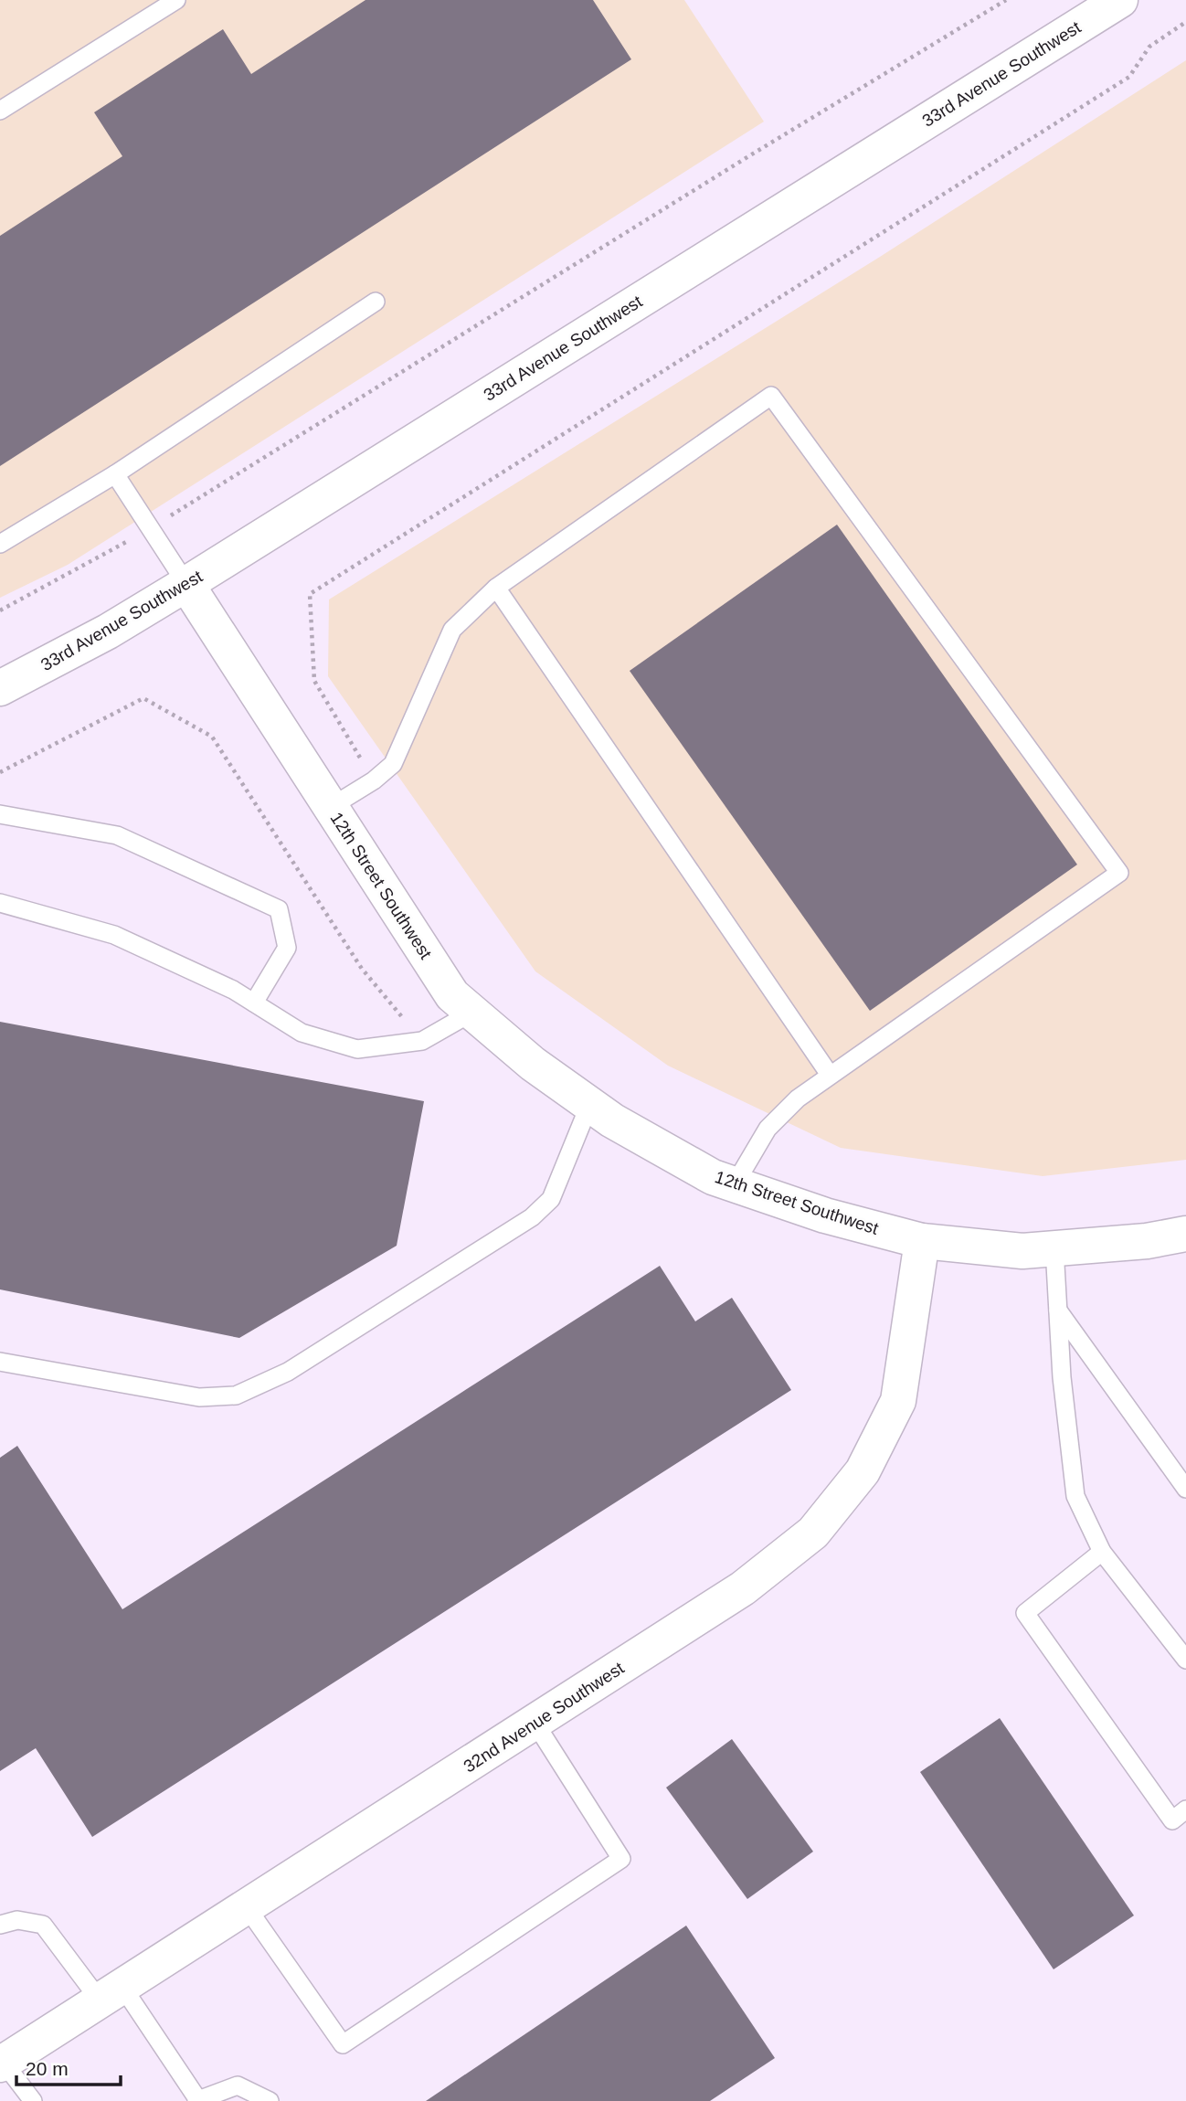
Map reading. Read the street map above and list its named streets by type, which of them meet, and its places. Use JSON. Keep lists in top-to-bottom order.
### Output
{
  "streets": {
    "street": ["33rd Avenue Southwest", "12th Street Southwest", "32nd Avenue Southwest"]
  },
  "crossings": [
    ["33rd Avenue Southwest", "12th Street Southwest"],
    ["12th Street Southwest", "32nd Avenue Southwest"]
  ],
  "scale_bar": "20 m"
}
